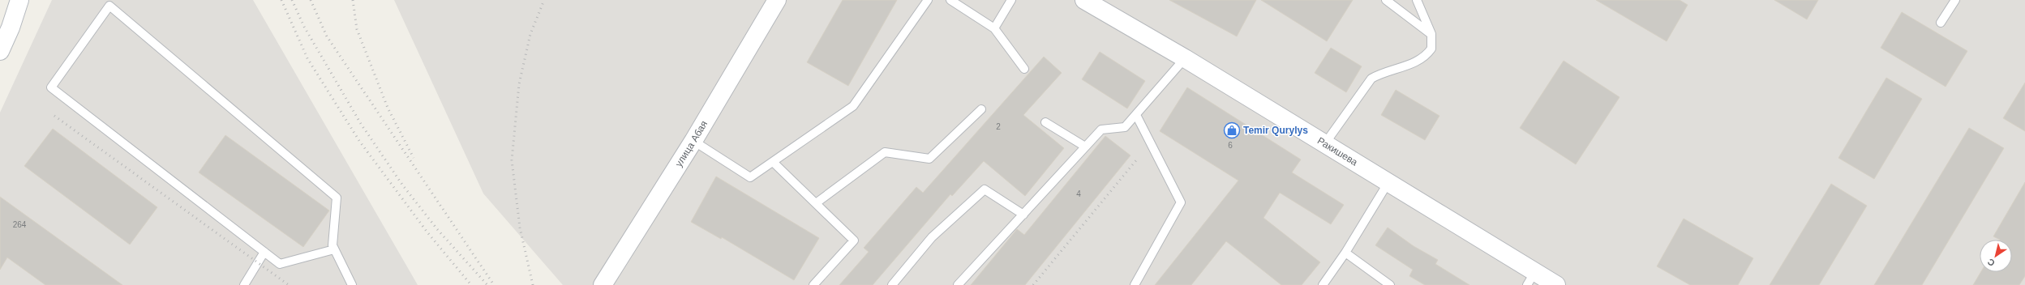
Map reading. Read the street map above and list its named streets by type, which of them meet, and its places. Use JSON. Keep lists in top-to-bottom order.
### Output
{
  "streets": {
    "street": ["улица Абая", "Ракишева"]
  },
  "places": {
    "shop": ["Temir Qurylys"]
  },
  "house_numbers": [
    "2",
    "6",
    "4",
    "264"
  ],
  "north": "bottom left"
}
